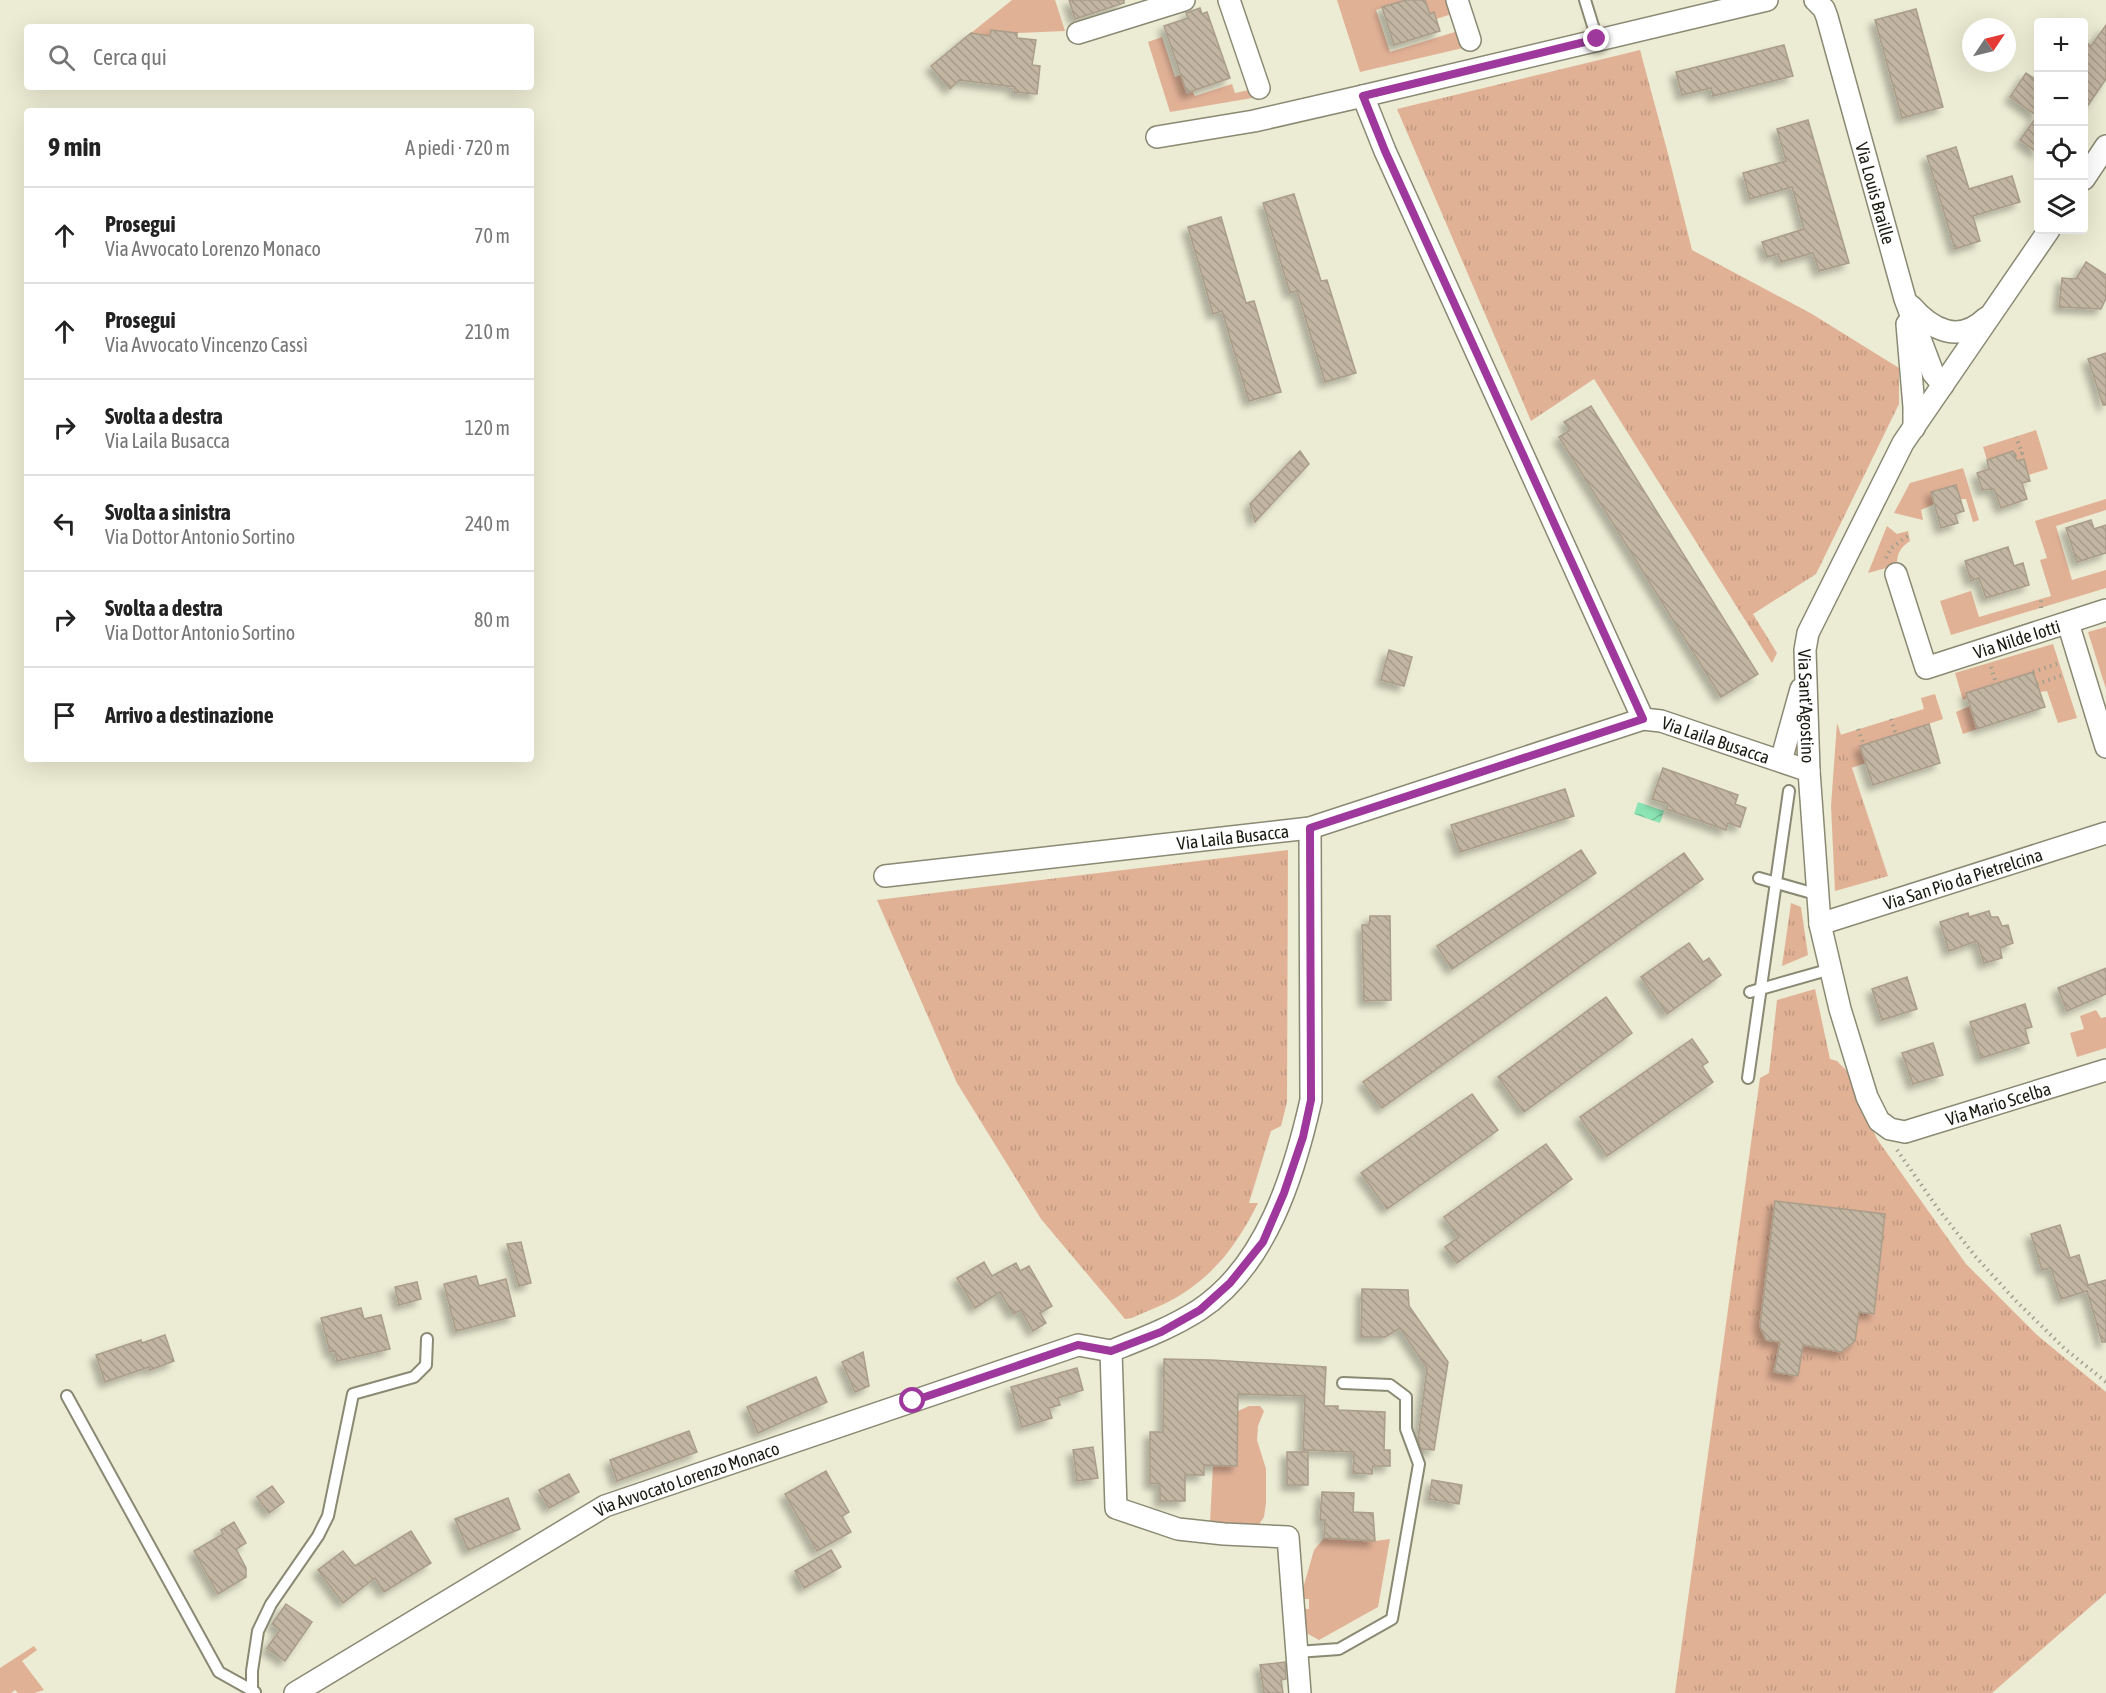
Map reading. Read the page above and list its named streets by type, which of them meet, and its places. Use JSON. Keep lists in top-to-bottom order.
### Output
{
  "streets": {
    "street": [
      "Via Louis Braille",
      "Via Nilde Iotti",
      "Via Sant'Agostino",
      "Via Laila Busacca",
      "Via San Pio da Pietrelcina",
      "Via Mario Scelba",
      "Via Avvocato Lorenzo Monaco"
    ]
  },
  "crossings": [
    ["Via Louis Braille", "Via Sant'Agostino"],
    ["Via Sant'Agostino", "Via Laila Busacca"],
    ["Via Sant'Agostino", "Via San Pio da Pietrelcina"],
    ["Via Sant'Agostino", "Via Mario Scelba"]
  ],
  "north": "top right",
  "page": {
    "map_buttons": ["+", "−"],
    "search": "Cerca qui",
    "heading": ["9 min", "A piedi · 720 m"],
    "list": [
      ["Prosegui", "Via Avvocato Lorenzo Monaco", "70 m"],
      ["Prosegui", "Via Avvocato Vincenzo Cassì", "210 m"],
      ["Svolta a destra", "Via Laila Busacca", "120 m"],
      ["Svolta a sinistra", "Via Dottor Antonio Sortino", "240 m"],
      ["Svolta a destra", "Via Dottor Antonio Sortino", "80 m"],
      "Arrivo a destinazione"
    ]
  }
}
